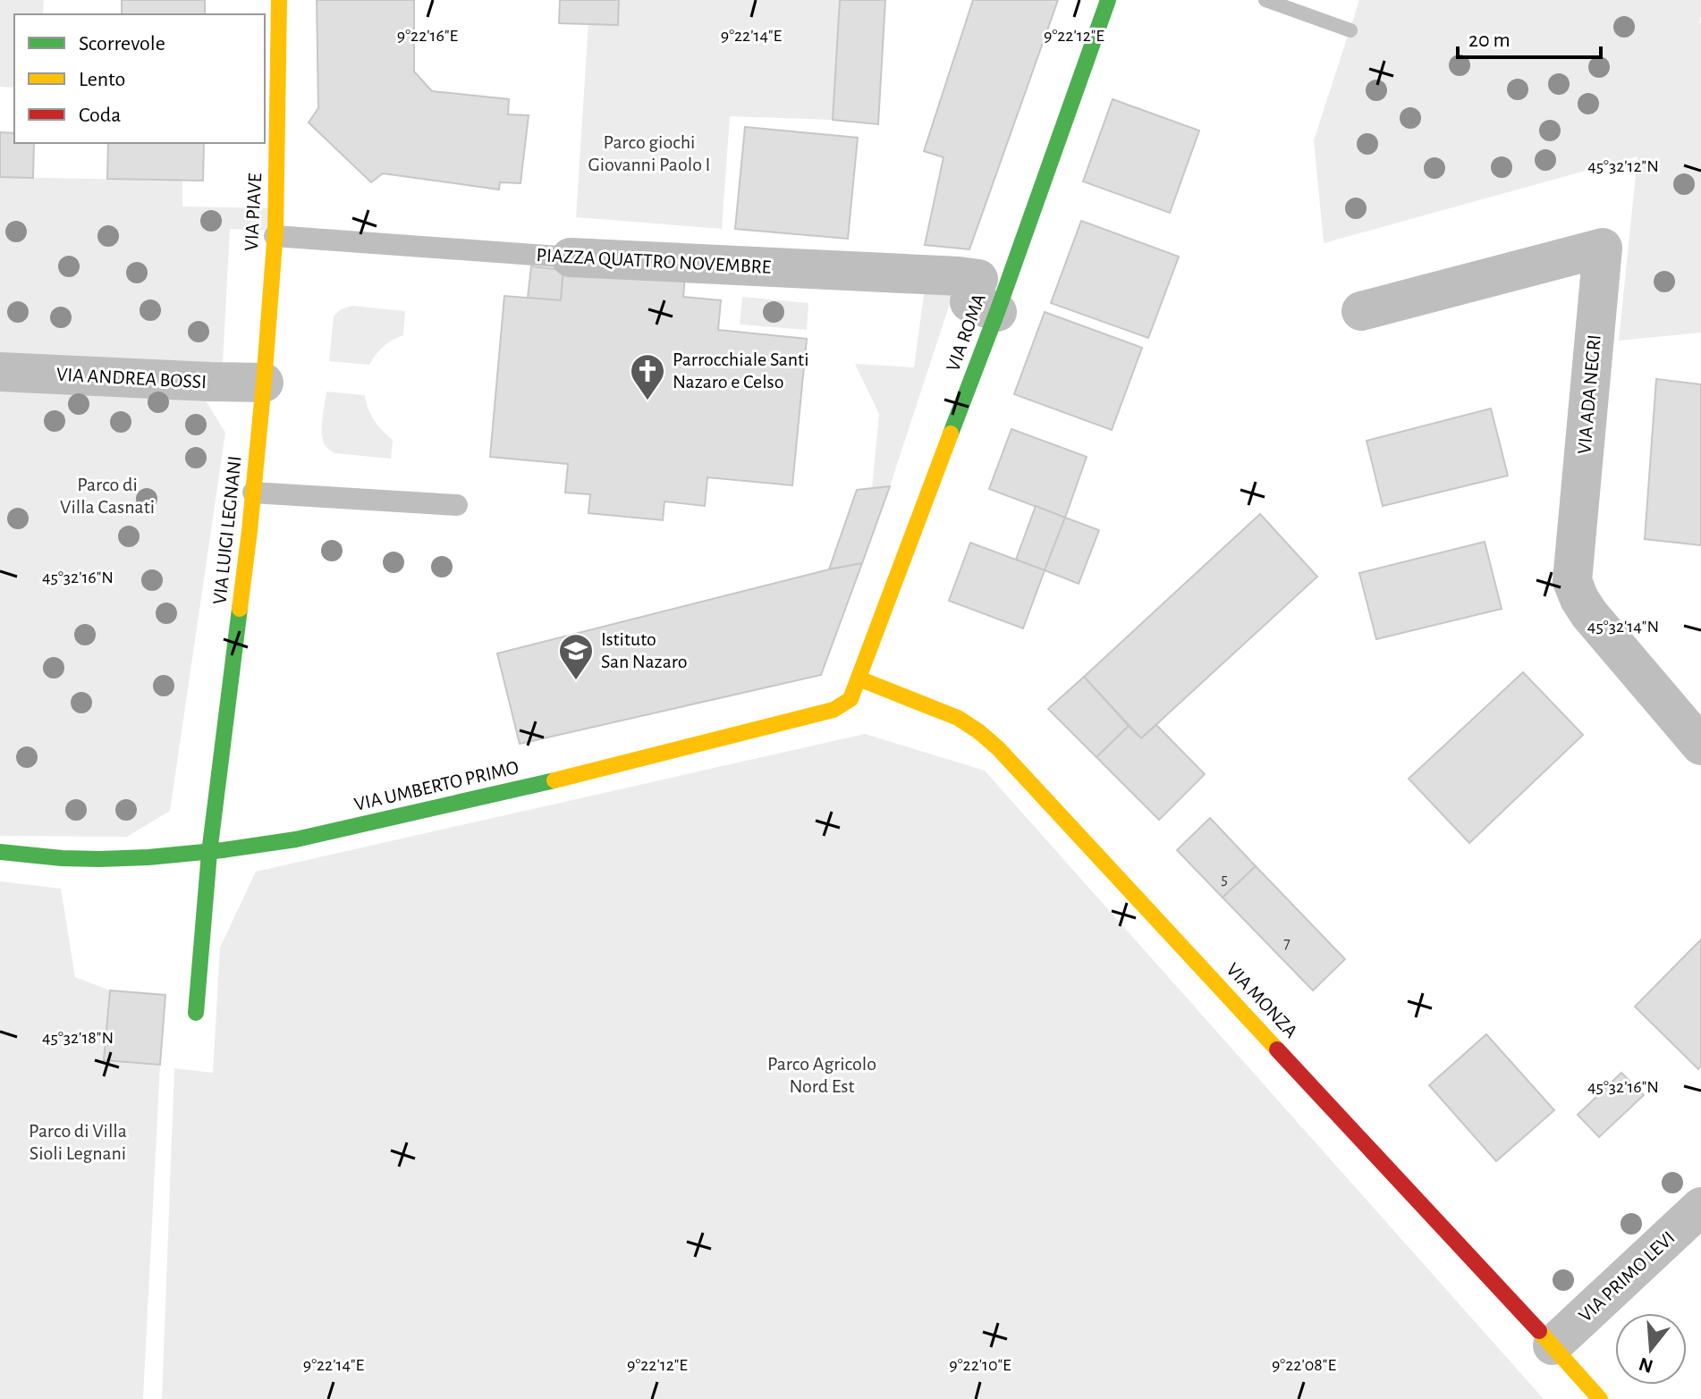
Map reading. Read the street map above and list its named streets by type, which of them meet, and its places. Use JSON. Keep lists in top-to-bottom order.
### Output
{
  "streets": {
    "street": [
      "VIA PIAVE",
      "PIAZZA QUATTRO NOVEMBRE",
      "VIA ROMA",
      "VIA ANDREA BOSSI",
      "VIA ADA NEGRI",
      "VIA LUIGI LEGNANI",
      "VIA UMBERTO PRIMO",
      "VIA MONZA",
      "VIA PRIMO LEVI"
    ]
  },
  "crossings": [
    ["VIA PIAVE", "PIAZZA QUATTRO NOVEMBRE"],
    ["VIA PIAVE", "VIA ANDREA BOSSI"],
    ["VIA PIAVE", "VIA LUIGI LEGNANI"],
    ["PIAZZA QUATTRO NOVEMBRE", "VIA ROMA"],
    ["VIA ROMA", "VIA UMBERTO PRIMO"],
    ["VIA ROMA", "VIA MONZA"],
    ["VIA ANDREA BOSSI", "VIA LUIGI LEGNANI"],
    ["VIA LUIGI LEGNANI", "VIA UMBERTO PRIMO"],
    ["VIA UMBERTO PRIMO", "VIA MONZA"],
    ["VIA MONZA", "VIA PRIMO LEVI"]
  ],
  "parks": [
    "Parco giochi Giovanni Paolo I",
    "Parco di Villa Casnati",
    "Parco Agricolo Nord Est",
    "Parco di Villa Sioli Legnani"
  ],
  "places": {
    "church": ["Parrocchiale Santi Nazaro e Celso"],
    "school or university": ["Istituto San Nazaro"]
  },
  "house_numbers": ["5", "7"],
  "legend": ["Scorrevole", "Lento", "Coda"],
  "scale_bar": "20 m",
  "north": "bottom",
  "coordinates": [
    "9°22'16\"E",
    "9°22'14\"E",
    "9°22'12\"E",
    "45°32'12\"N",
    "45°32'16\"N",
    "45°32'14\"N",
    "45°32'18\"N",
    "9°22'10\"E",
    "9°22'08\"E"
  ]
}
